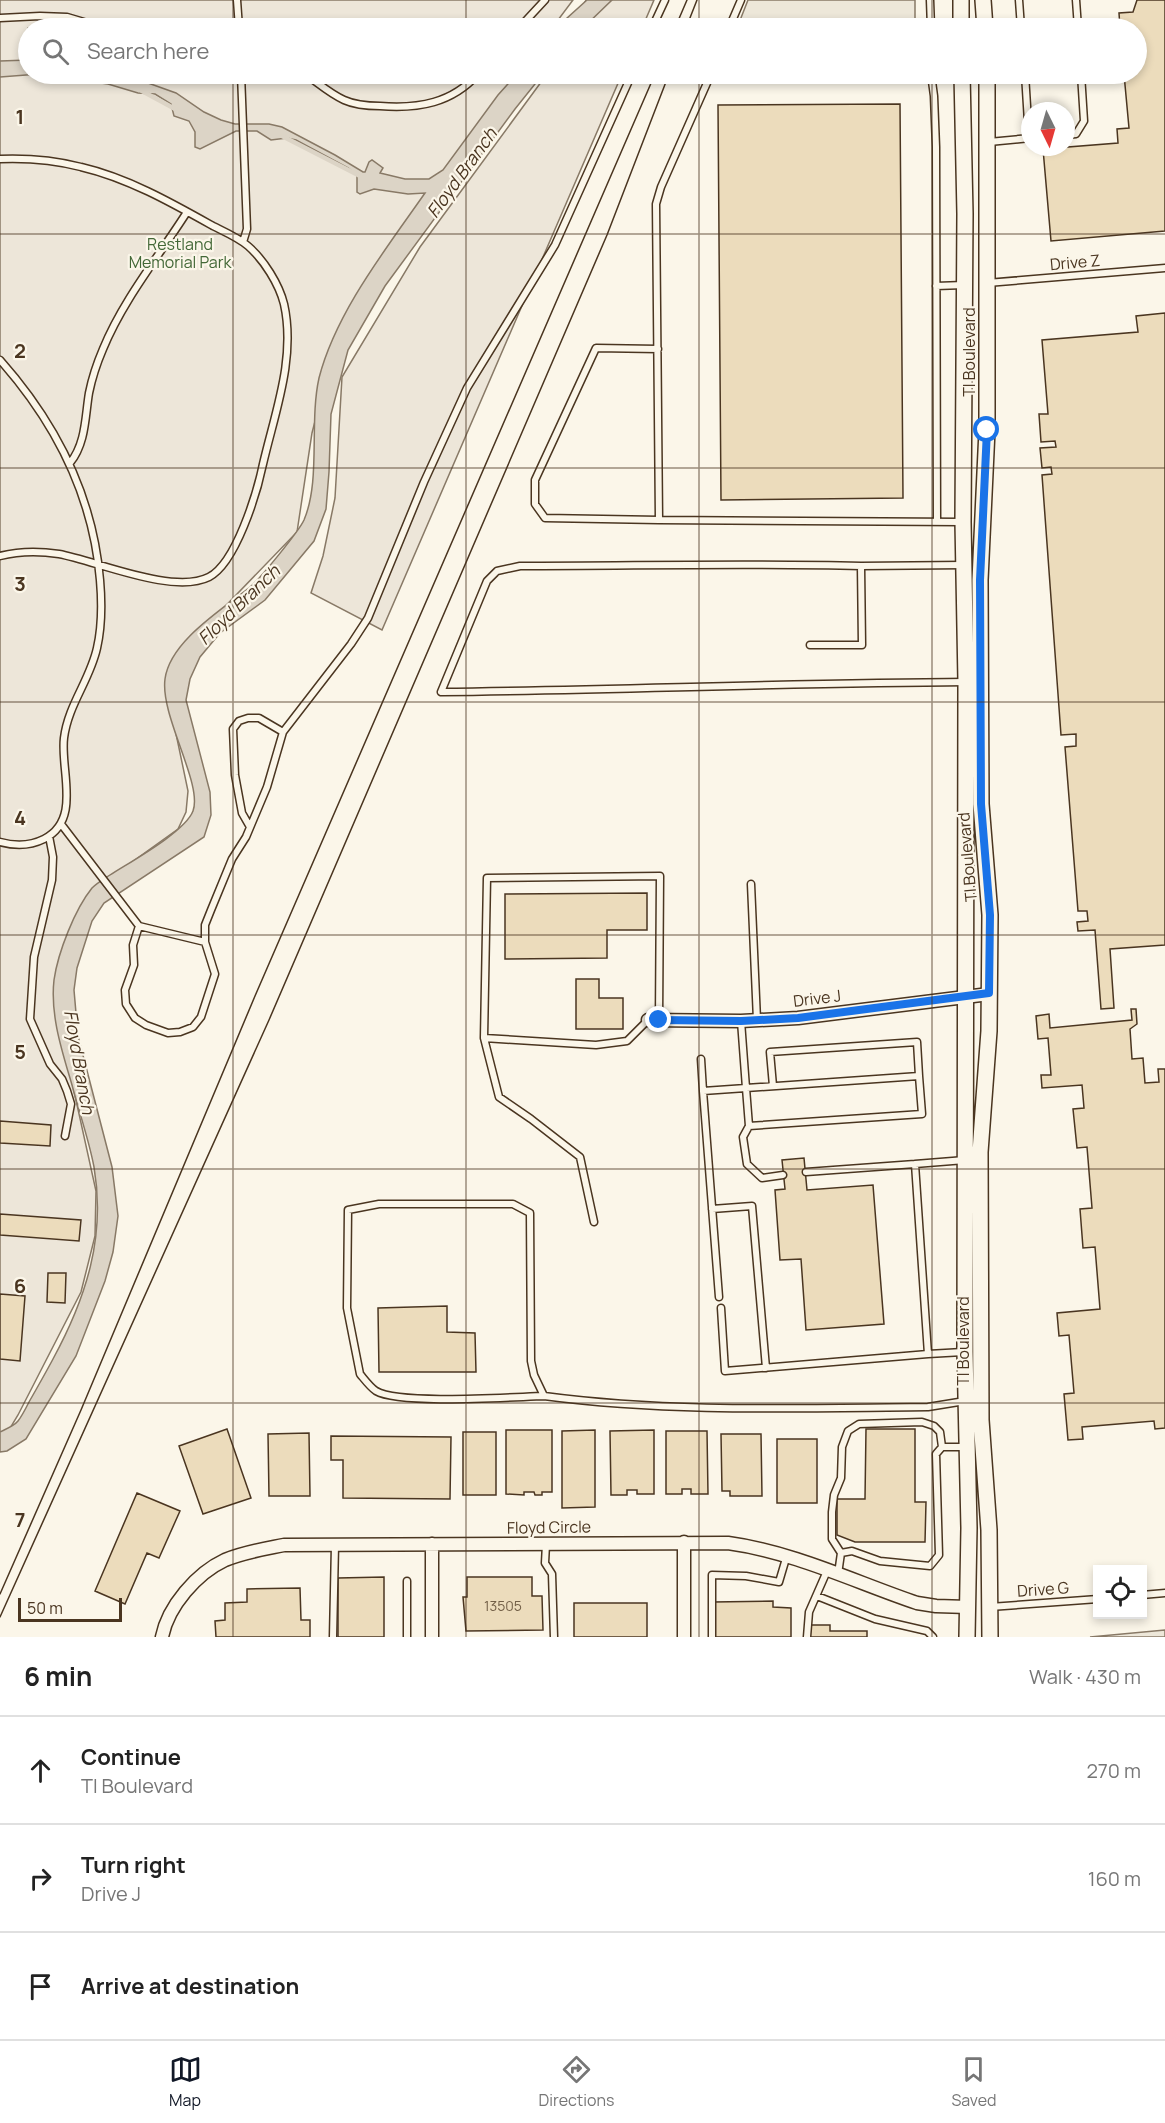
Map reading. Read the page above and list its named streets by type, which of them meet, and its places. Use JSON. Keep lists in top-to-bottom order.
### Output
{
  "streets": {
    "street": ["TI Boulevard", "Drive J", "Floyd Circle"],
    "lane": ["Drive Z", "Drive G"]
  },
  "crossings": [
    ["Drive Z", "TI Boulevard"],
    ["TI Boulevard", "Drive J"],
    ["TI Boulevard", "Floyd Circle"],
    ["TI Boulevard", "Drive G"]
  ],
  "water": ["Floyd Branch"],
  "parks": ["Restland Memorial Park"],
  "house_numbers": ["13505"],
  "scale_bar": "50 m",
  "north": "bottom",
  "page": {
    "search": "Search here",
    "scale": "50 m",
    "heading": ["6 min", "Walk · 430 m"],
    "list": [
      ["Continue", "TI Boulevard", "270 m"],
      ["Turn right", "Drive J", "160 m"],
      "Arrive at destination"
    ],
    "nav": ["Map", "Directions", "Saved"]
  },
  "grid": {
    "rows": [
      "1",
      "2",
      "3",
      "4",
      "5",
      "6",
      "7"
    ]
  }
}
